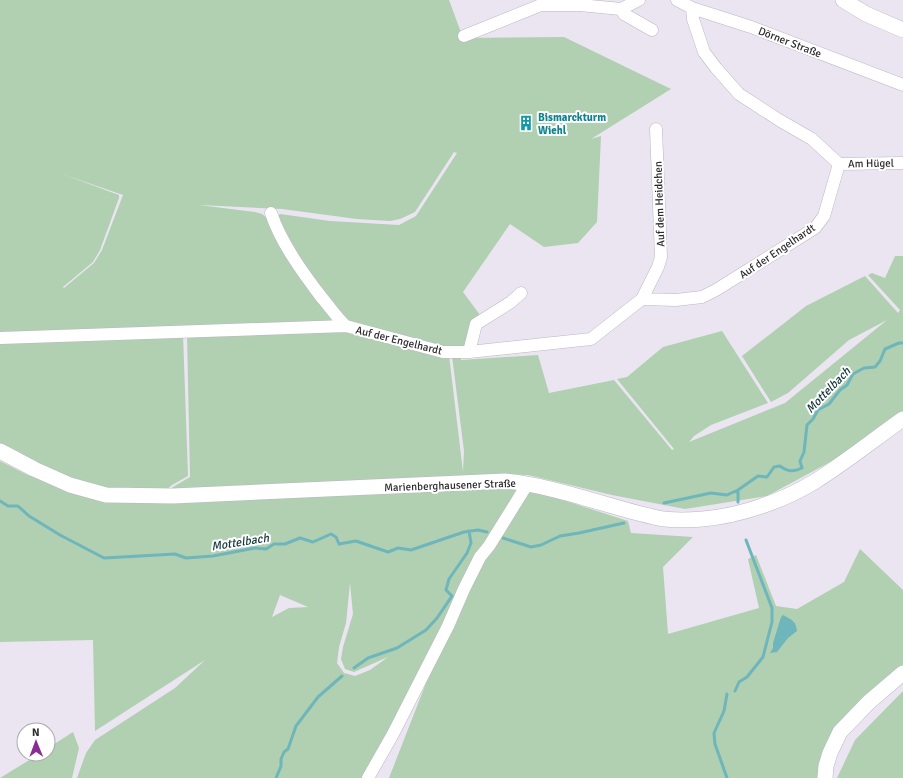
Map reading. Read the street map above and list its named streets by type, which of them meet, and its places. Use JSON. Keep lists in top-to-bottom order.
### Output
{
  "streets": {
    "main road": ["Marienberghausener Straße"],
    "street": [
      "Dörner Straße",
      "Am Hügel",
      "Auf dem Heidchen",
      "Auf der Engelhardt"
    ]
  },
  "crossings": [
    ["Am Hügel", "Auf der Engelhardt"],
    ["Auf dem Heidchen", "Auf der Engelhardt"]
  ],
  "water": ["Mottelbach"],
  "places": {
    "building": ["Bismarckturm Wiehl"]
  },
  "north": "top"
}
